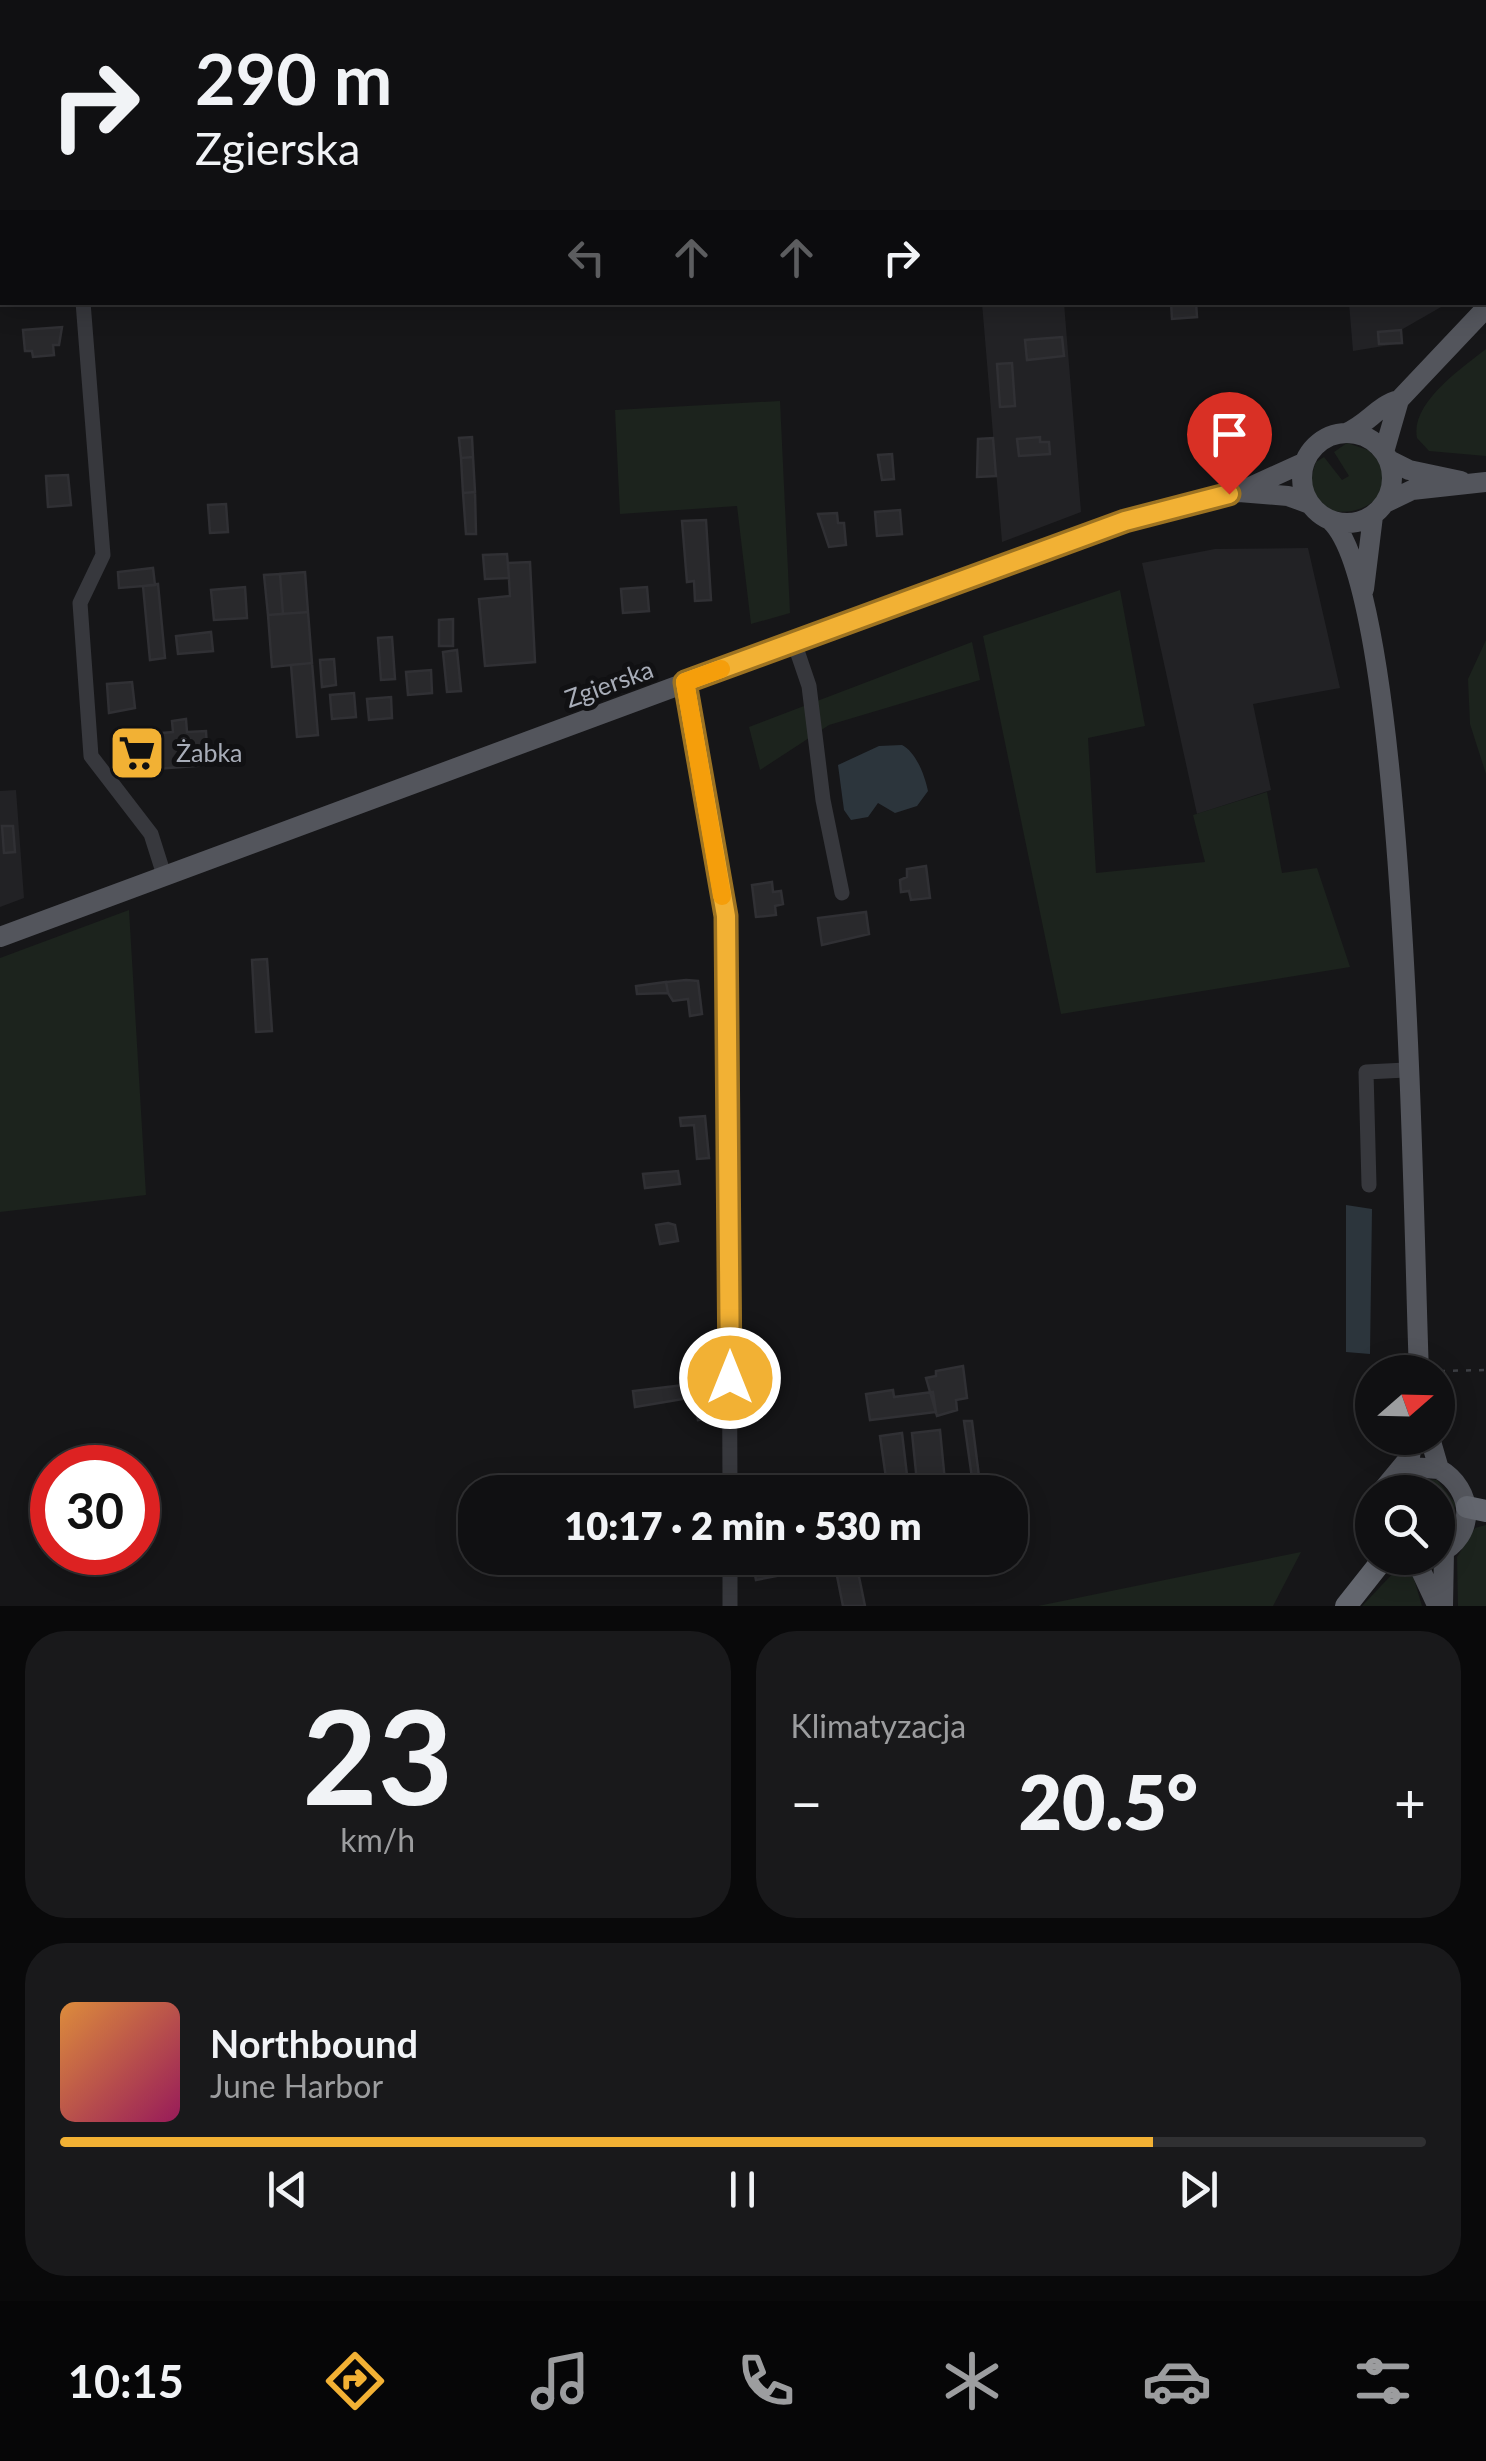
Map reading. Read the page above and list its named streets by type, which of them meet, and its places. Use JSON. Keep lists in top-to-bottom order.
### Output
{
  "streets": {
    "main road": ["Zgierska"]
  },
  "places": {
    "supermarket": ["Żabka"]
  },
  "north": "right",
  "page": {
    "turn": ["290 m", "Zgierska"],
    "limit": "30",
    "trip": "10:17 · 2 min · 530 m",
    "tile": [
      ["23", "km/h"],
      "Klimatyzacja"
    ],
    "heat": ["−", "20.5°", "+"],
    "song": ["Northbound", "June Harbor"],
    "tabs": "10:15"
  }
}
